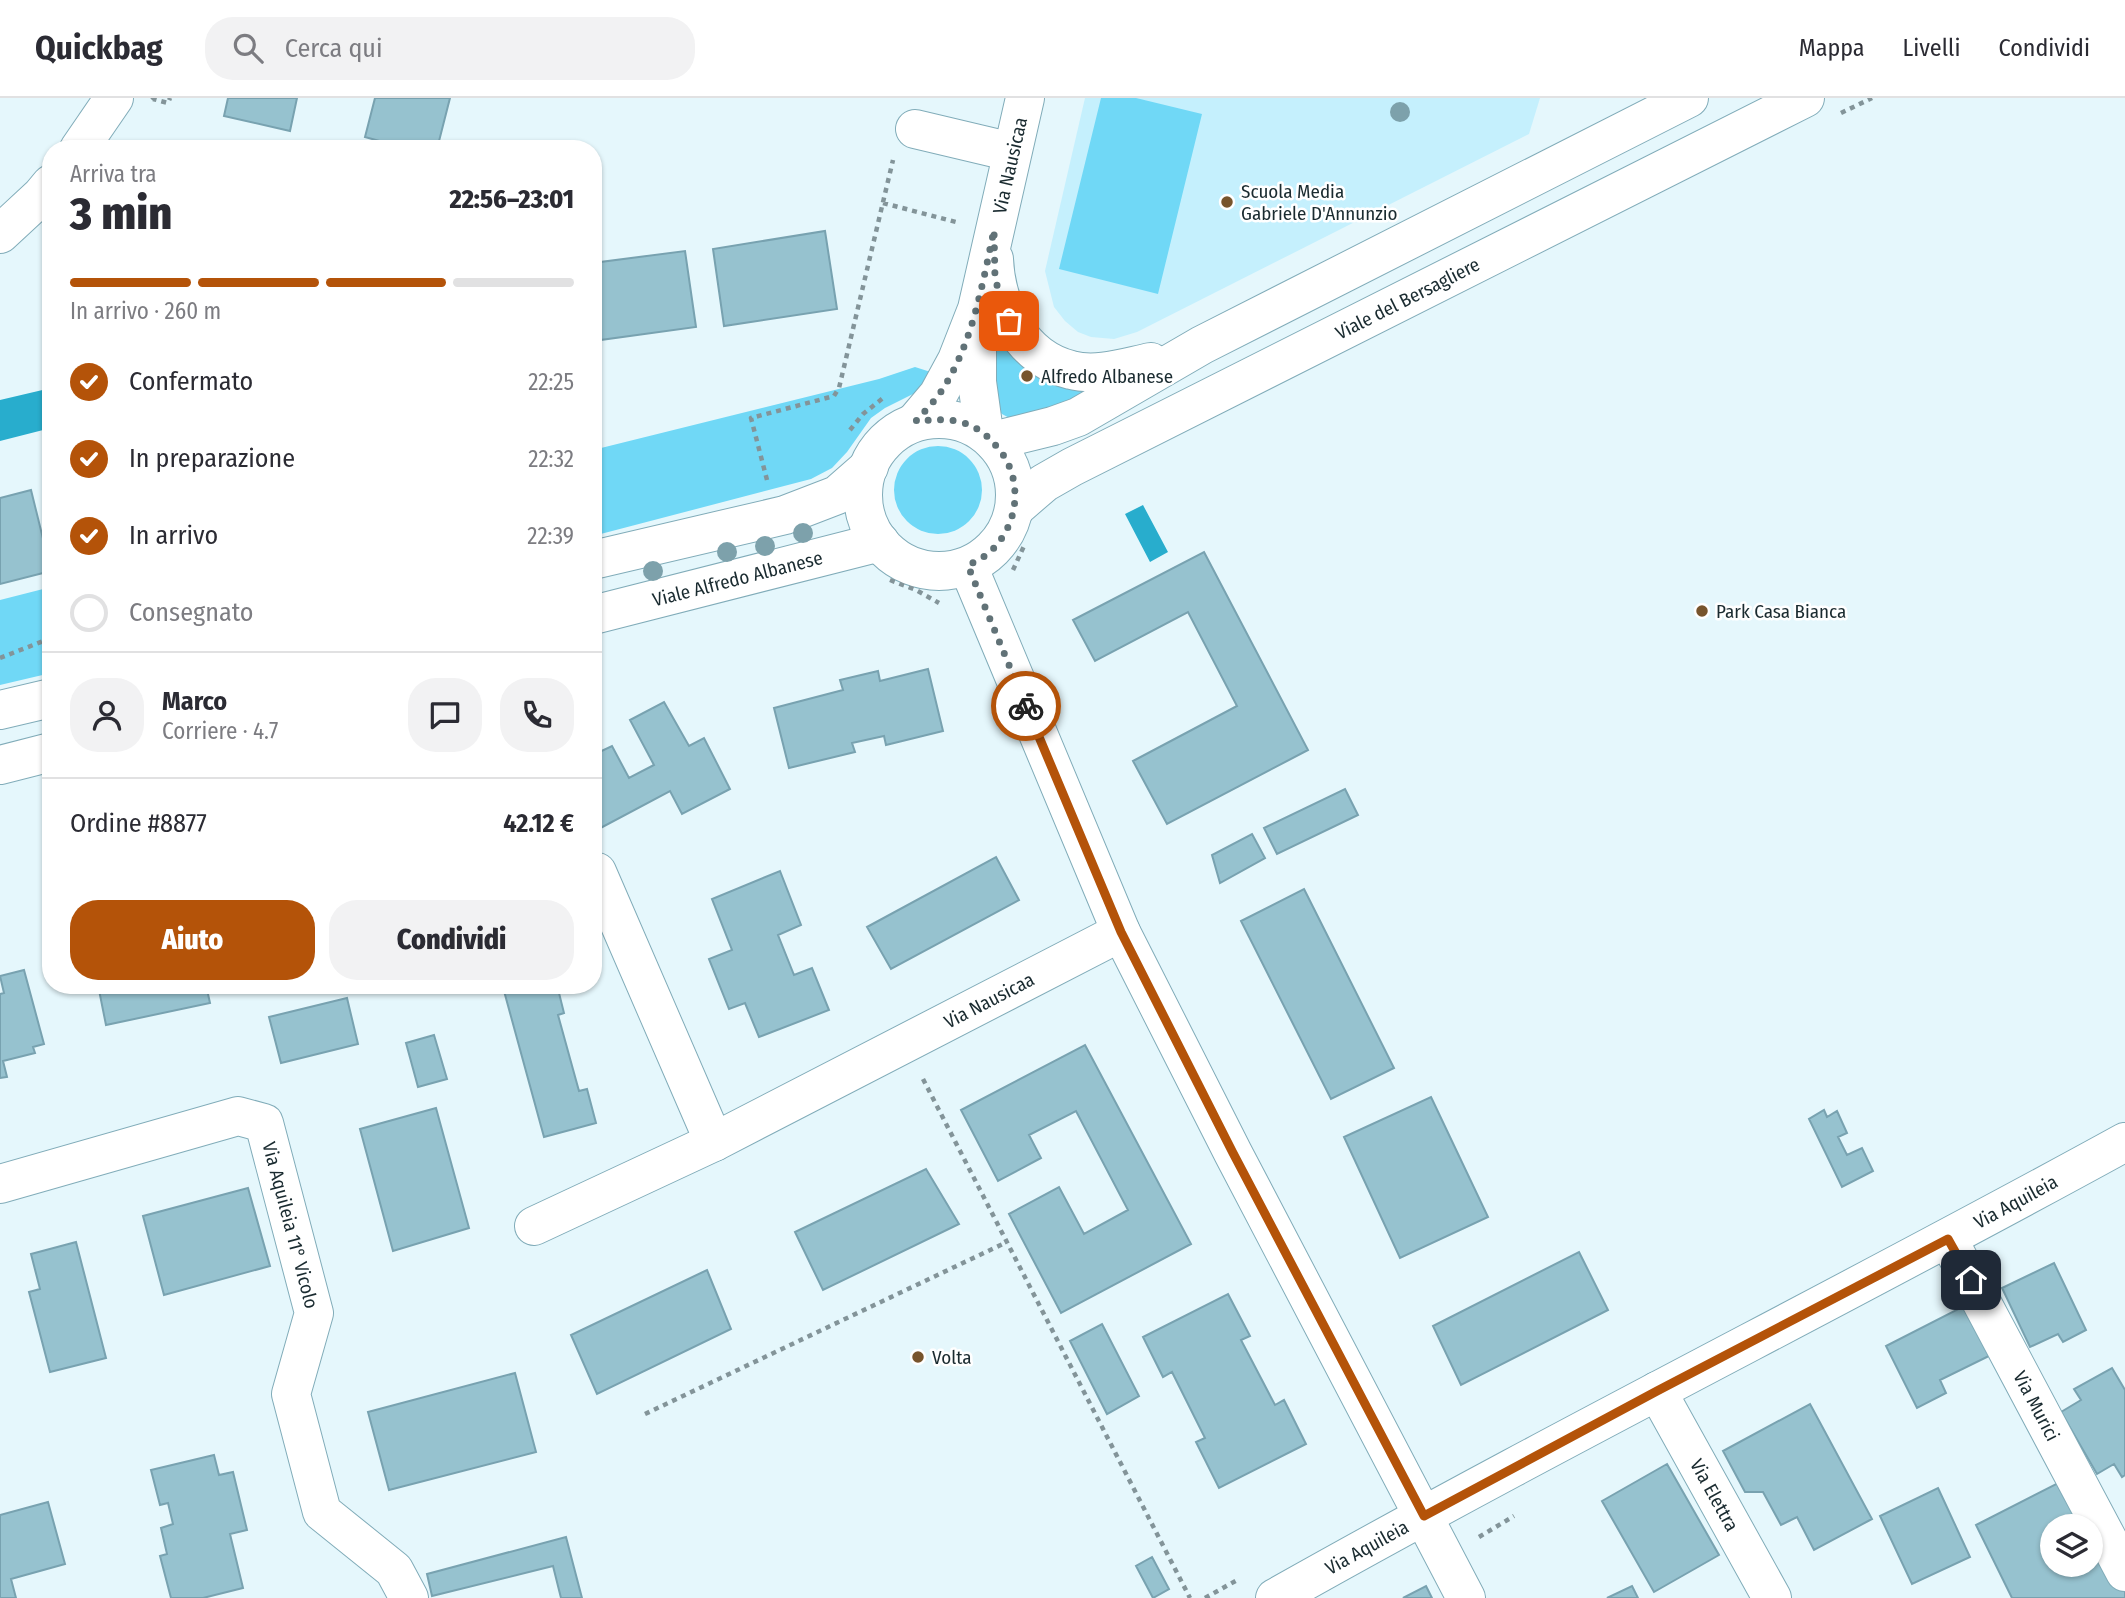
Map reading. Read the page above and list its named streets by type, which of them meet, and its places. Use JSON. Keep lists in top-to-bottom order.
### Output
{
  "streets": {
    "street": [
      "Via Nausicaa",
      "Viale del Bersagliere",
      "Viale Alfredo Albanese",
      "Via Aquileia",
      "Via Aquileia 11° Vicolo",
      "Via Murici",
      "Via Elettra"
    ]
  },
  "crossings": [
    ["Via Nausicaa", "Viale del Bersagliere"],
    ["Via Nausicaa", "Viale Alfredo Albanese"],
    ["Viale del Bersagliere", "Viale Alfredo Albanese"],
    ["Via Aquileia", "Via Murici"],
    ["Via Aquileia", "Via Elettra"]
  ],
  "places": [
    "Scuola Media Gabriele D'Annunzio",
    "Alfredo Albanese",
    "Park Casa Bianca",
    "Volta"
  ],
  "page": {
    "header": "Quickbag",
    "search": "Cerca qui",
    "nav": ["Mappa", "Livelli", "Condividi"],
    "heading": ["3 min", "Arriva tra", "22:56–23:01"],
    "panel": [
      "Marco",
      "Corriere · 4.7",
      "Ordine #8877",
      "42.12 €"
    ],
    "bar": "In arrivo · 260 m",
    "list": [
      ["Confermato", "22:25"],
      ["In preparazione", "22:32"],
      ["In arrivo", "22:39"],
      "Consegnato"
    ],
    "buttons": ["Aiuto", "Condividi"]
  }
}
